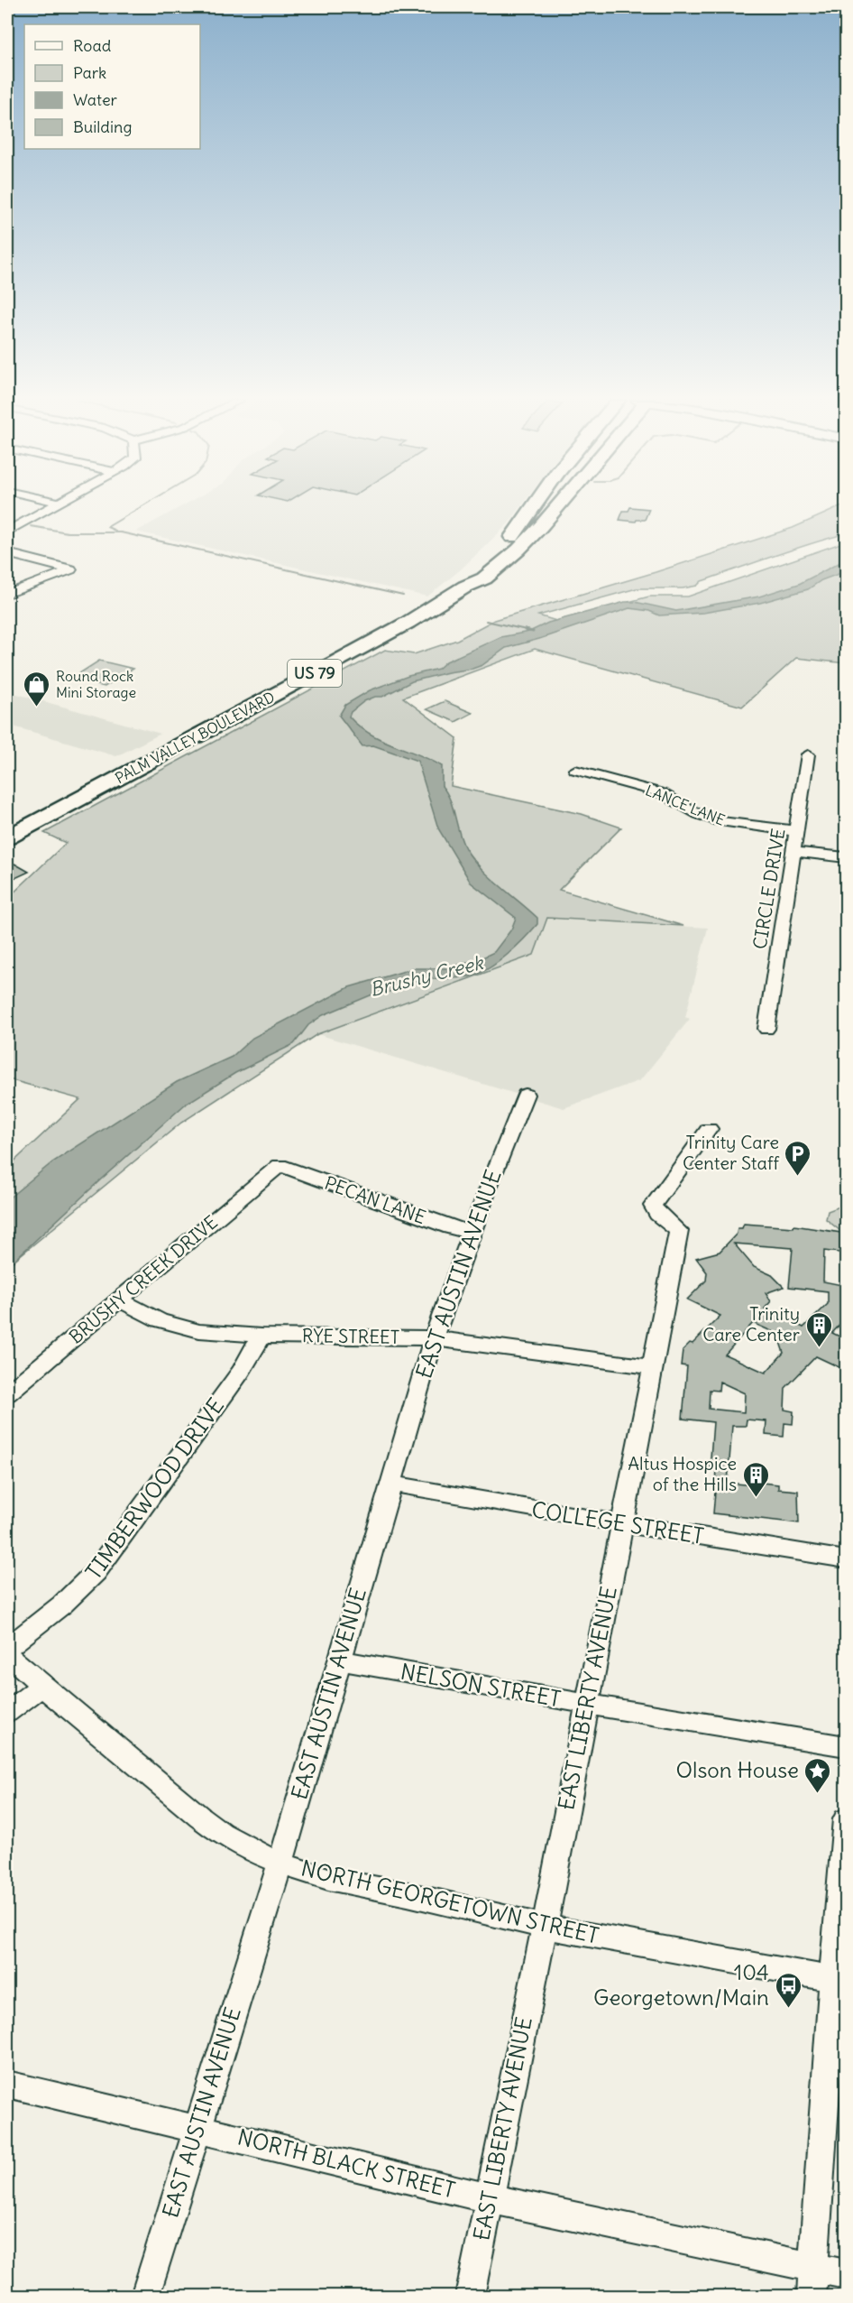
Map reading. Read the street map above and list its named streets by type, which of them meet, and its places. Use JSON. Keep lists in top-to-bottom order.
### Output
{
  "streets": {
    "highway": ["US 79", "PALM VALLEY BOULEVARD"],
    "street": [
      "LANCE LANE",
      "CIRCLE DRIVE",
      "PECAN LANE",
      "EAST AUSTIN AVENUE",
      "BRUSHY CREEK DRIVE",
      "RYE STREET",
      "TIMBERWOOD DRIVE",
      "COLLEGE STREET",
      "NELSON STREET",
      "EAST LIBERTY AVENUE",
      "NORTH GEORGETOWN STREET",
      "NORTH BLACK STREET"
    ]
  },
  "crossings": [
    ["LANCE LANE", "CIRCLE DRIVE"],
    ["PECAN LANE", "EAST AUSTIN AVENUE"],
    ["PECAN LANE", "BRUSHY CREEK DRIVE"],
    ["EAST AUSTIN AVENUE", "RYE STREET"],
    ["EAST AUSTIN AVENUE", "COLLEGE STREET"],
    ["EAST AUSTIN AVENUE", "NELSON STREET"],
    ["EAST AUSTIN AVENUE", "NORTH GEORGETOWN STREET"],
    ["EAST AUSTIN AVENUE", "NORTH BLACK STREET"],
    ["BRUSHY CREEK DRIVE", "RYE STREET"],
    ["RYE STREET", "TIMBERWOOD DRIVE"],
    ["RYE STREET", "EAST LIBERTY AVENUE"],
    ["COLLEGE STREET", "EAST LIBERTY AVENUE"],
    ["NELSON STREET", "EAST LIBERTY AVENUE"],
    ["EAST LIBERTY AVENUE", "NORTH GEORGETOWN STREET"],
    ["EAST LIBERTY AVENUE", "NORTH BLACK STREET"]
  ],
  "water": ["Brushy Creek"],
  "places": {
    "shop": ["Round Rock Mini Storage"],
    "parking": ["Trinity Care Center Staff"],
    "building": ["Trinity Care Center", "Altus Hospice of the Hills"],
    "place": ["Olson House"],
    "bus stop": ["104 Georgetown/Main"]
  },
  "legend": [
    "Road",
    "Park",
    "Water",
    "Building"
  ]
}
